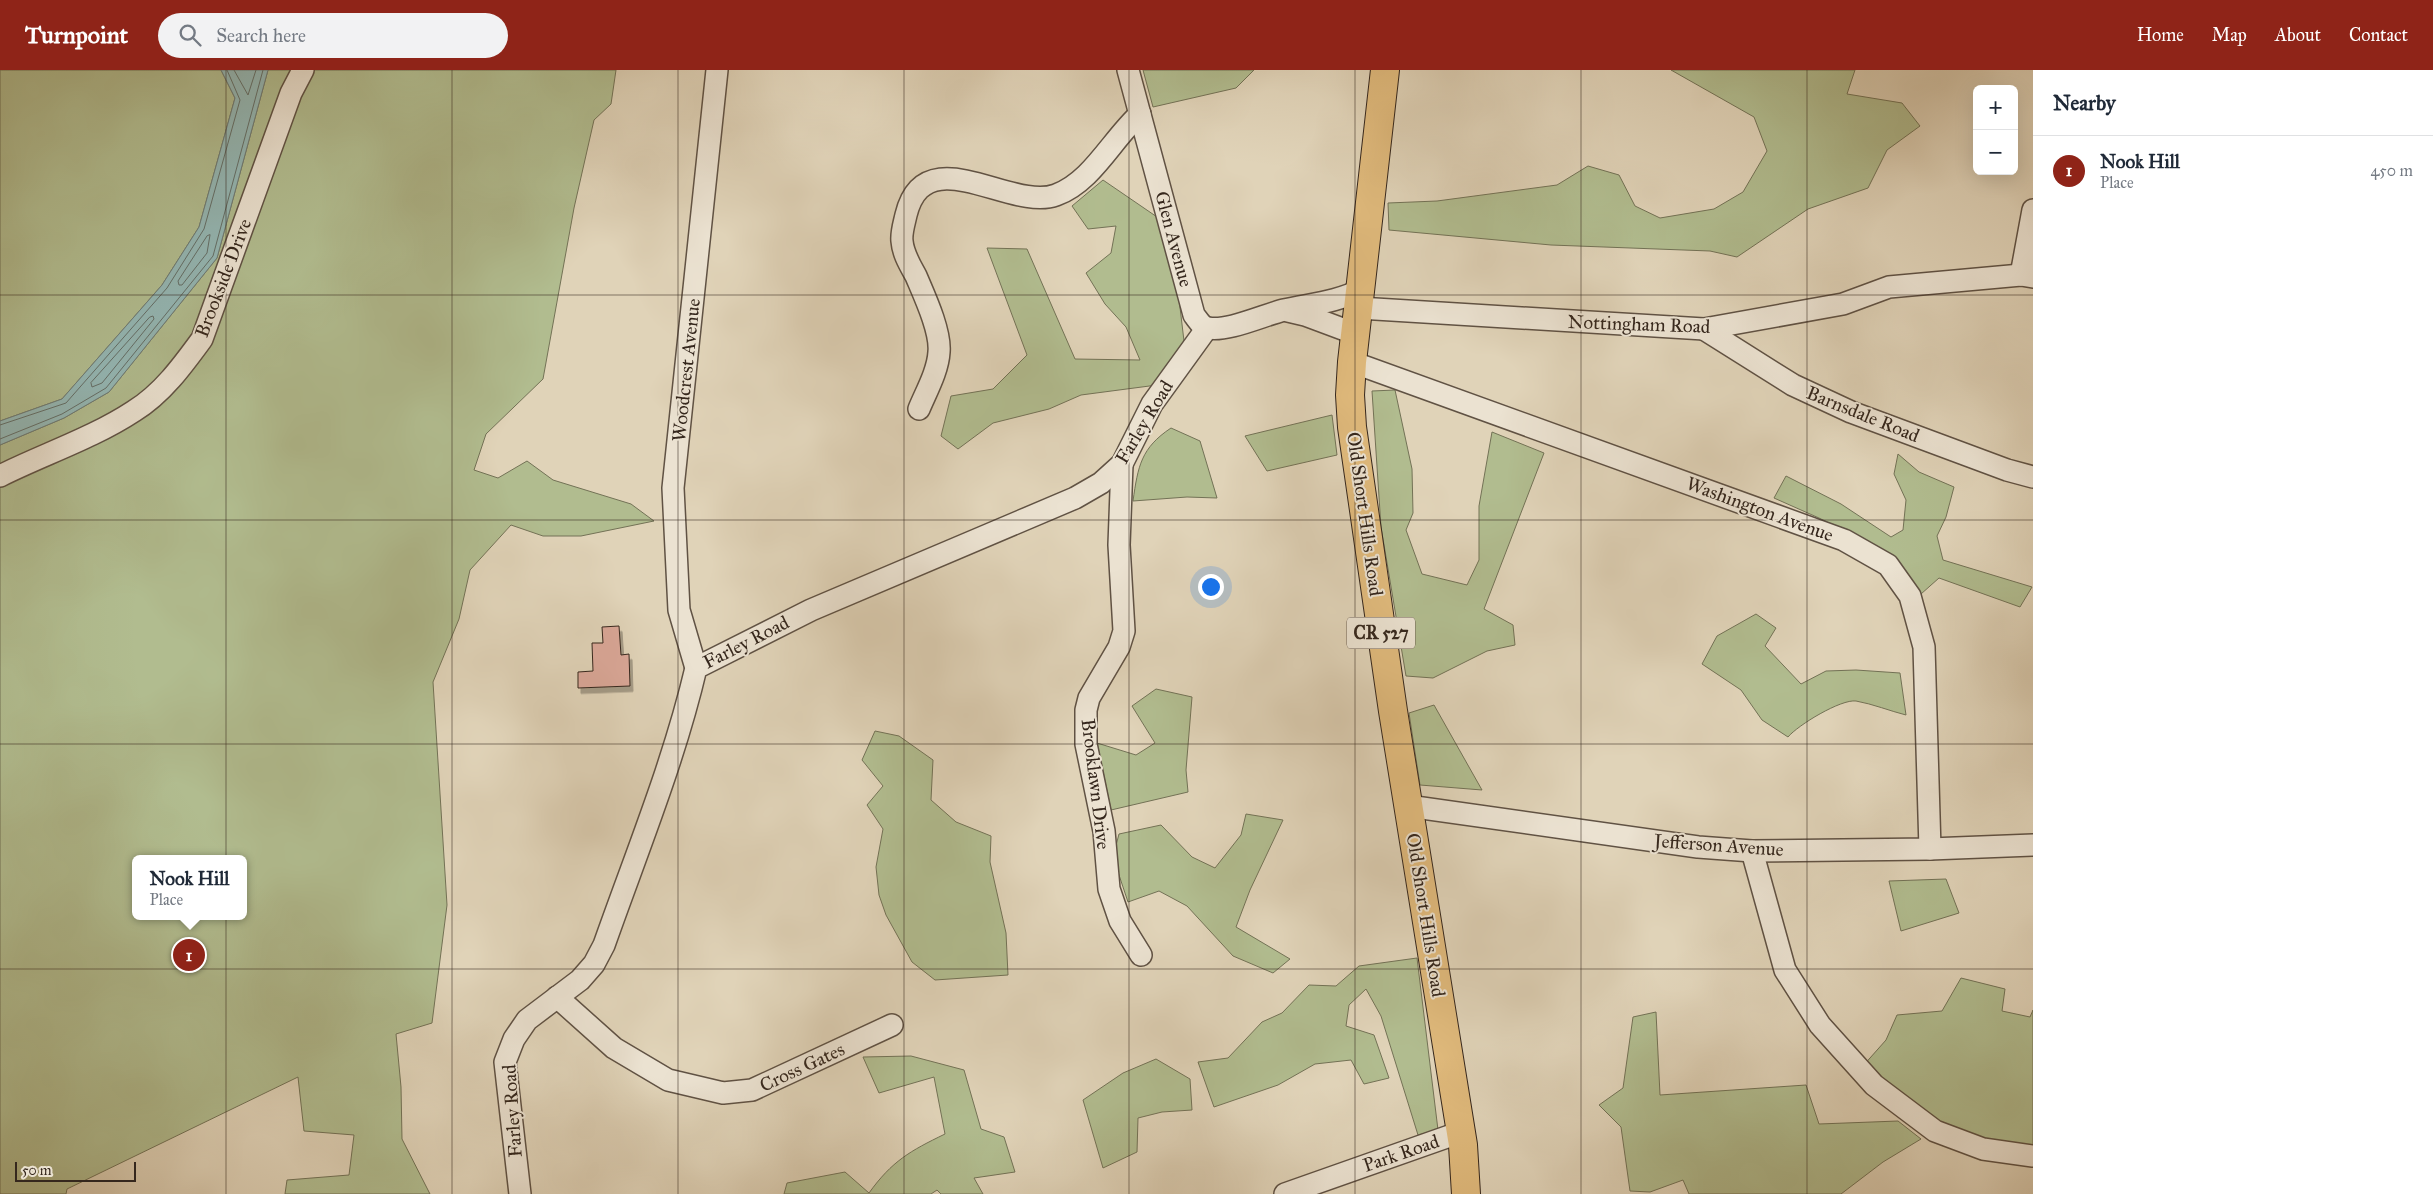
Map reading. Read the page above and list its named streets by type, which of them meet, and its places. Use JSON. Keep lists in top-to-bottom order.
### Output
{
  "streets": {
    "main road": ["Old Short Hills Road", "CR 527"],
    "street": [
      "Glen Avenue",
      "Brookside Drive",
      "Nottingham Road",
      "Woodcrest Avenue",
      "Barnsdale Road",
      "Farley Road",
      "Washington Avenue",
      "Brooklawn Drive",
      "Jefferson Avenue",
      "Cross Gates",
      "Park Road"
    ]
  },
  "crossings": [
    ["Glen Avenue", "Farley Road"],
    ["Nottingham Road", "Barnsdale Road"],
    ["Nottingham Road", "Old Short Hills Road"],
    ["Woodcrest Avenue", "Farley Road"],
    ["Farley Road", "Brooklawn Drive"],
    ["Farley Road", "Cross Gates"],
    ["Washington Avenue", "Old Short Hills Road"],
    ["Washington Avenue", "Jefferson Avenue"],
    ["Old Short Hills Road", "Jefferson Avenue"],
    ["Old Short Hills Road", "Park Road"]
  ],
  "scale_bar": "50 m",
  "page": {
    "header": "Turnpoint",
    "search": "Search here",
    "nav": [
      "Home",
      "Map",
      "About",
      "Contact"
    ],
    "heading": "Nearby",
    "map_buttons": ["+", "−"],
    "list": [
      {
        "mark": "1",
        "name": "Nook Hill",
        "note": "Place",
        "value": "450 m"
      }
    ],
    "popup": ["Nook Hill", "Place"],
    "pins": "1",
    "scale": "50 m"
  }
}
